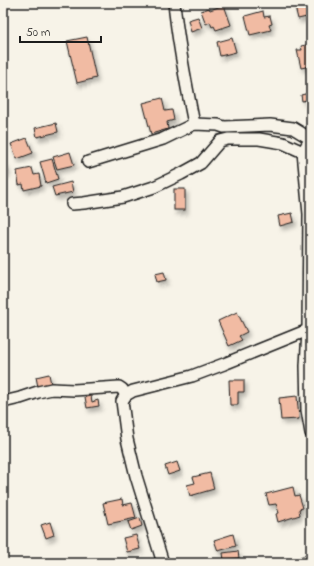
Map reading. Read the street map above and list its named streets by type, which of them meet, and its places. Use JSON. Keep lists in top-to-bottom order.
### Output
{
  "scale_bar": "50 m"
}
